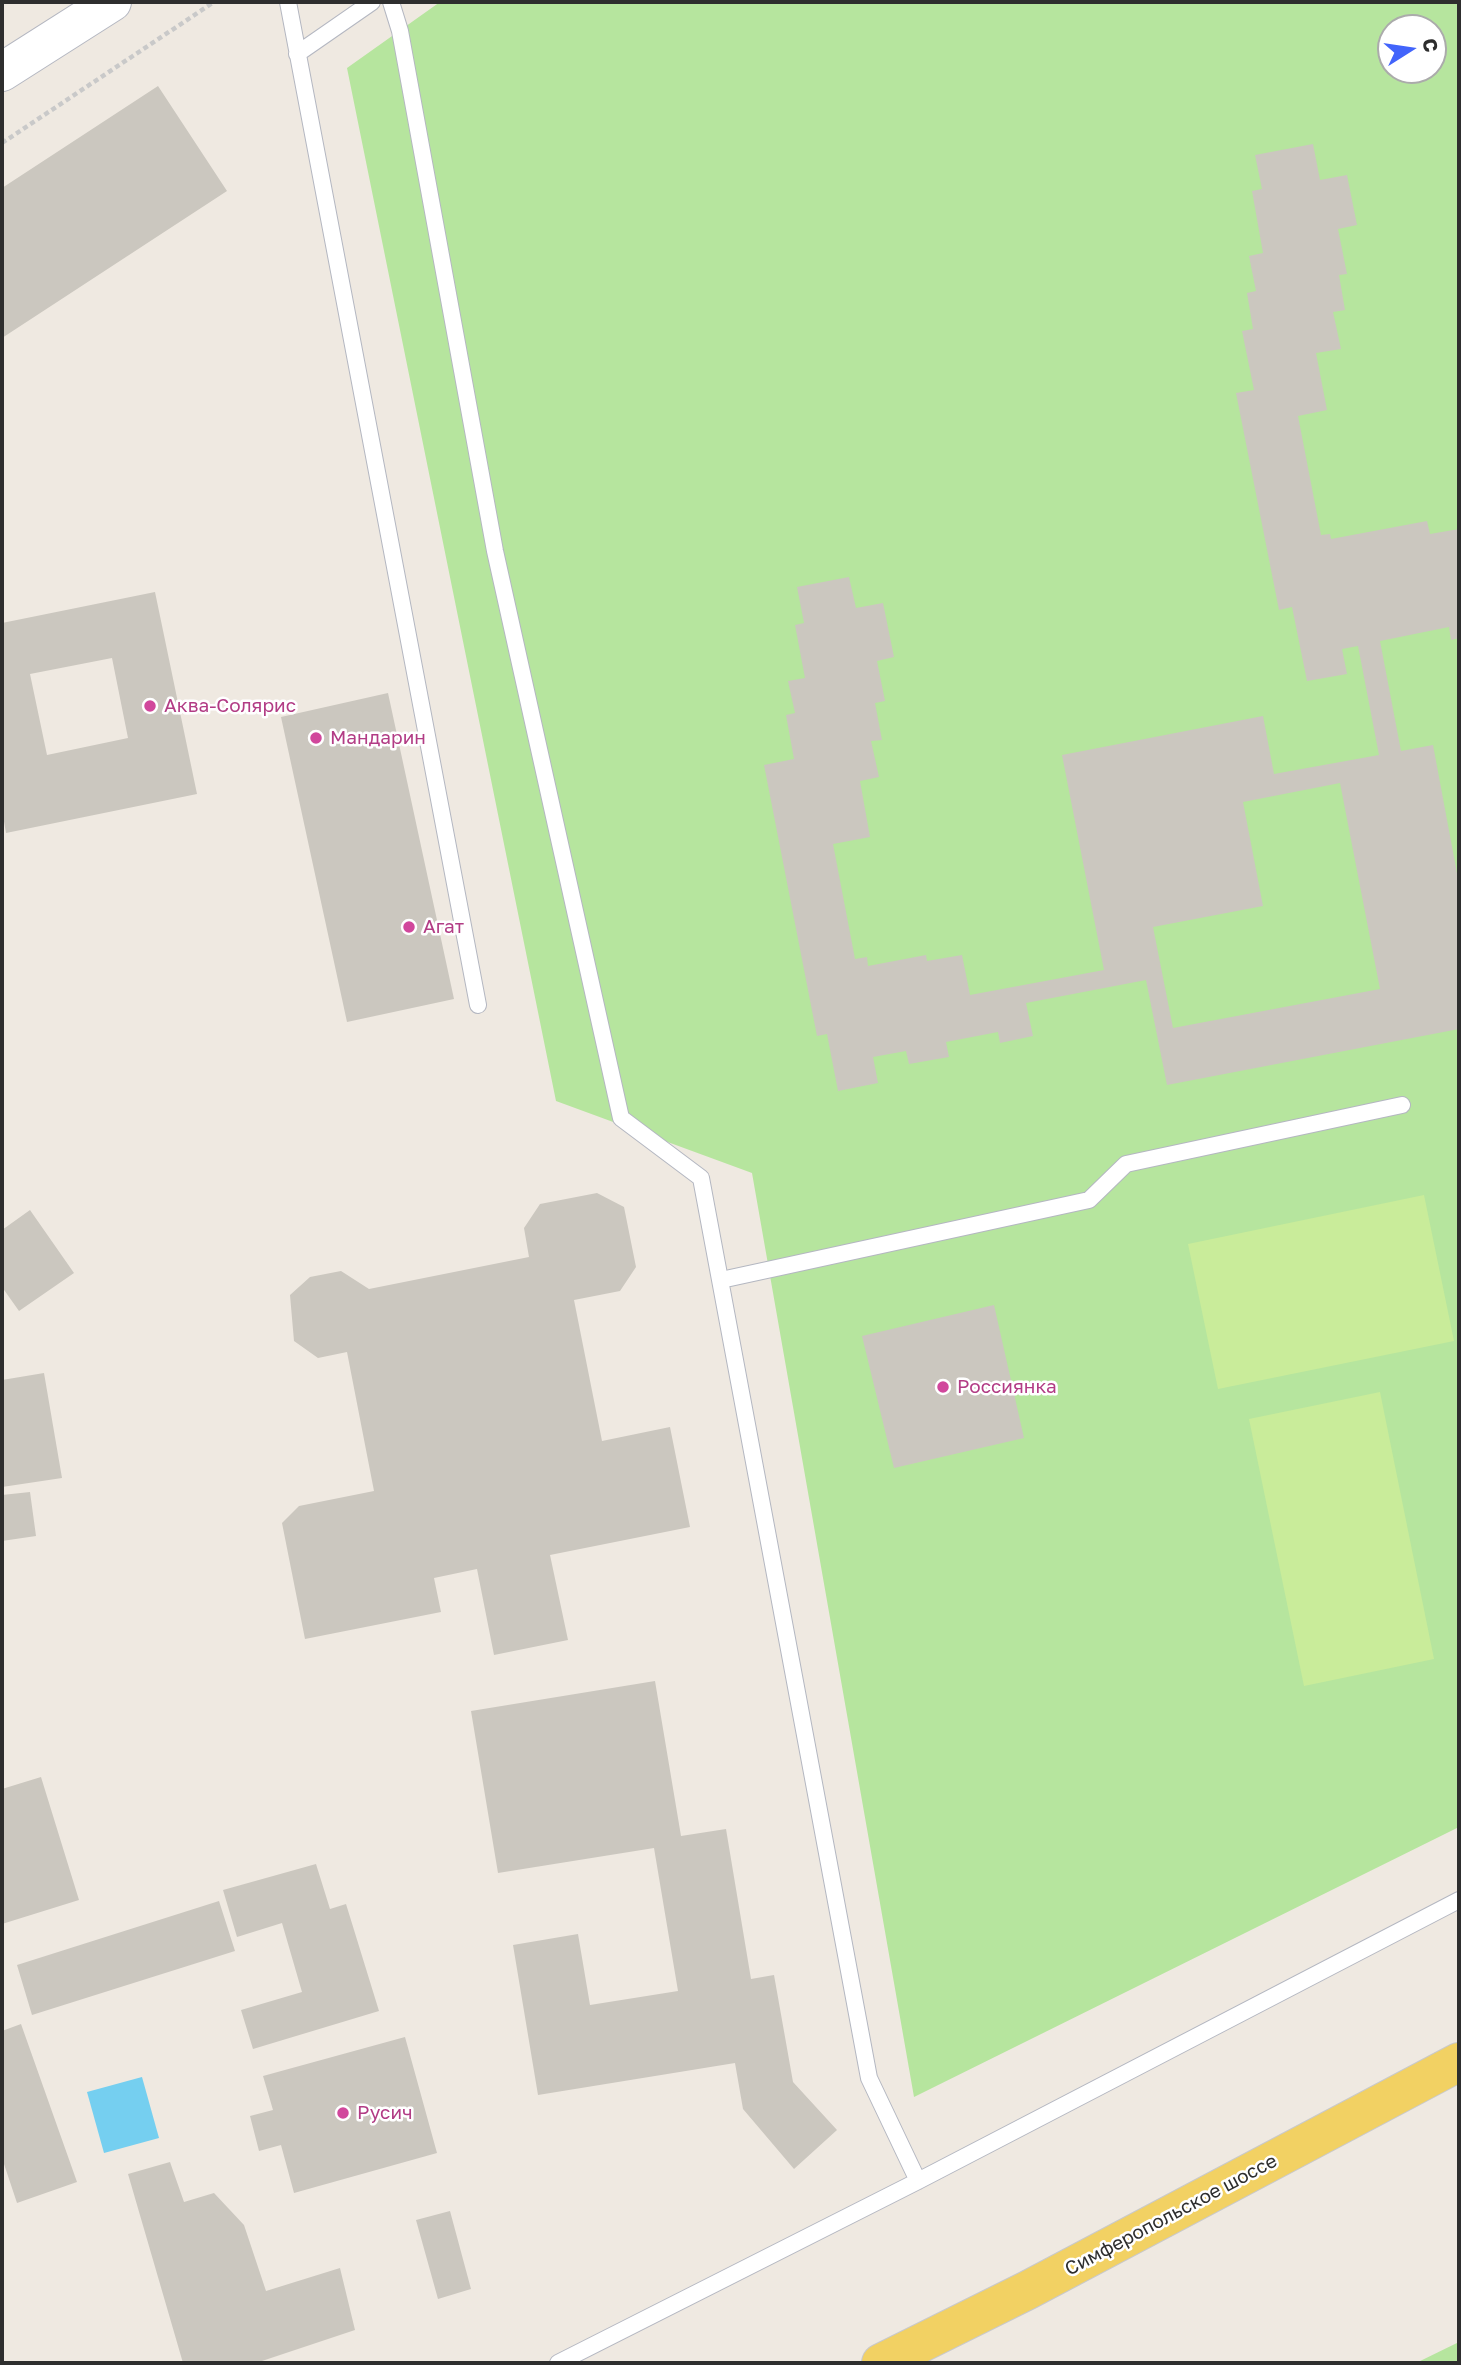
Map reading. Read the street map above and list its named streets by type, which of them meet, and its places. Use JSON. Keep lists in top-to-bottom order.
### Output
{
  "streets": {
    "main road": ["Симферопольское шоссе"]
  },
  "places": [
    "Аква-Солярис",
    "Мандарин",
    "Агат",
    "Россиянка",
    "Русич"
  ],
  "north": "right"
}
